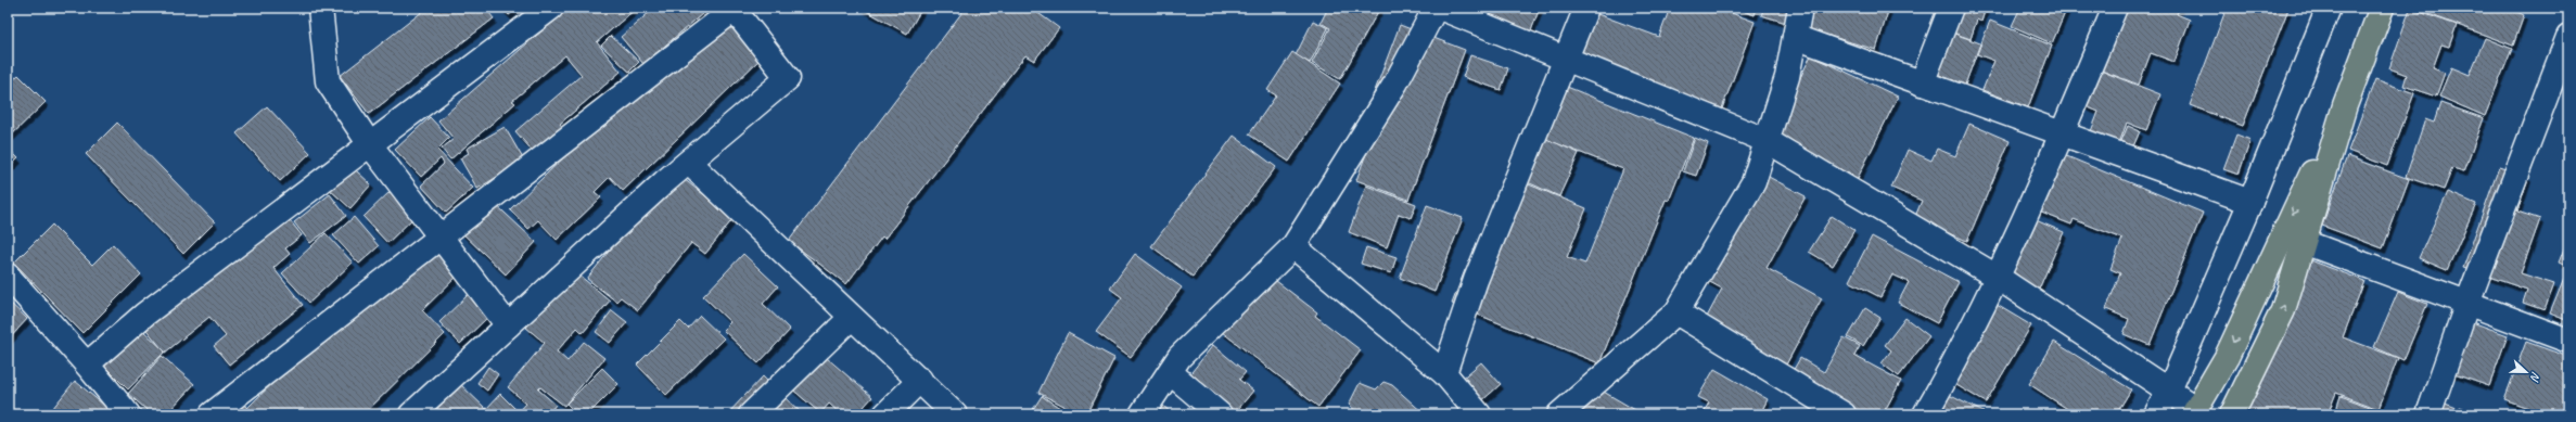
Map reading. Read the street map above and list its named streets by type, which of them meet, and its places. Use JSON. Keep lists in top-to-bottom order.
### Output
{
  "north": "right"
}
